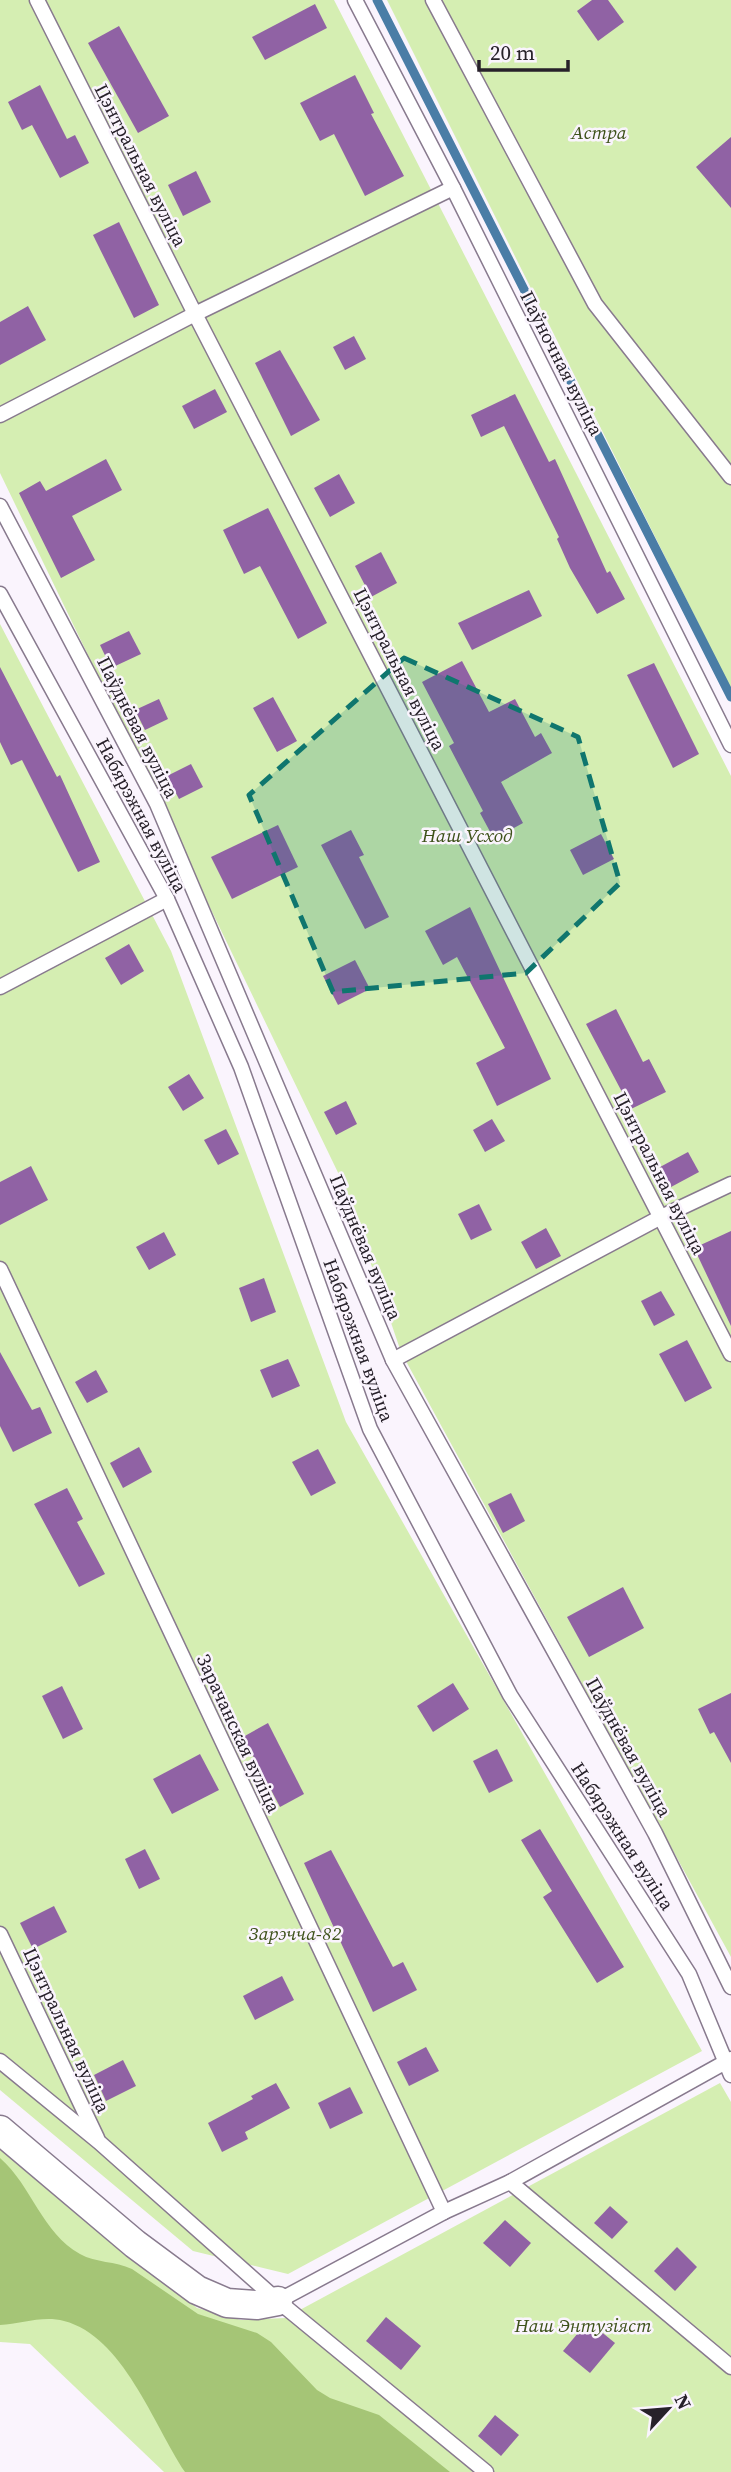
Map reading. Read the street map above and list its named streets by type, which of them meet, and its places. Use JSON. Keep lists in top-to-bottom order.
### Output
{
  "streets": {
    "lane": [
      "Цэнтральная вуліца",
      "Паўночная вуліца",
      "Паўднёвая вуліца",
      "Набярэжная вуліца",
      "Зарачанская вуліца"
    ]
  },
  "parks": [
    "Астра",
    "Наш Усход",
    "Зарэчча-82",
    "Наш Энтузіяст"
  ],
  "scale_bar": "20 m",
  "north": "top right"
}
